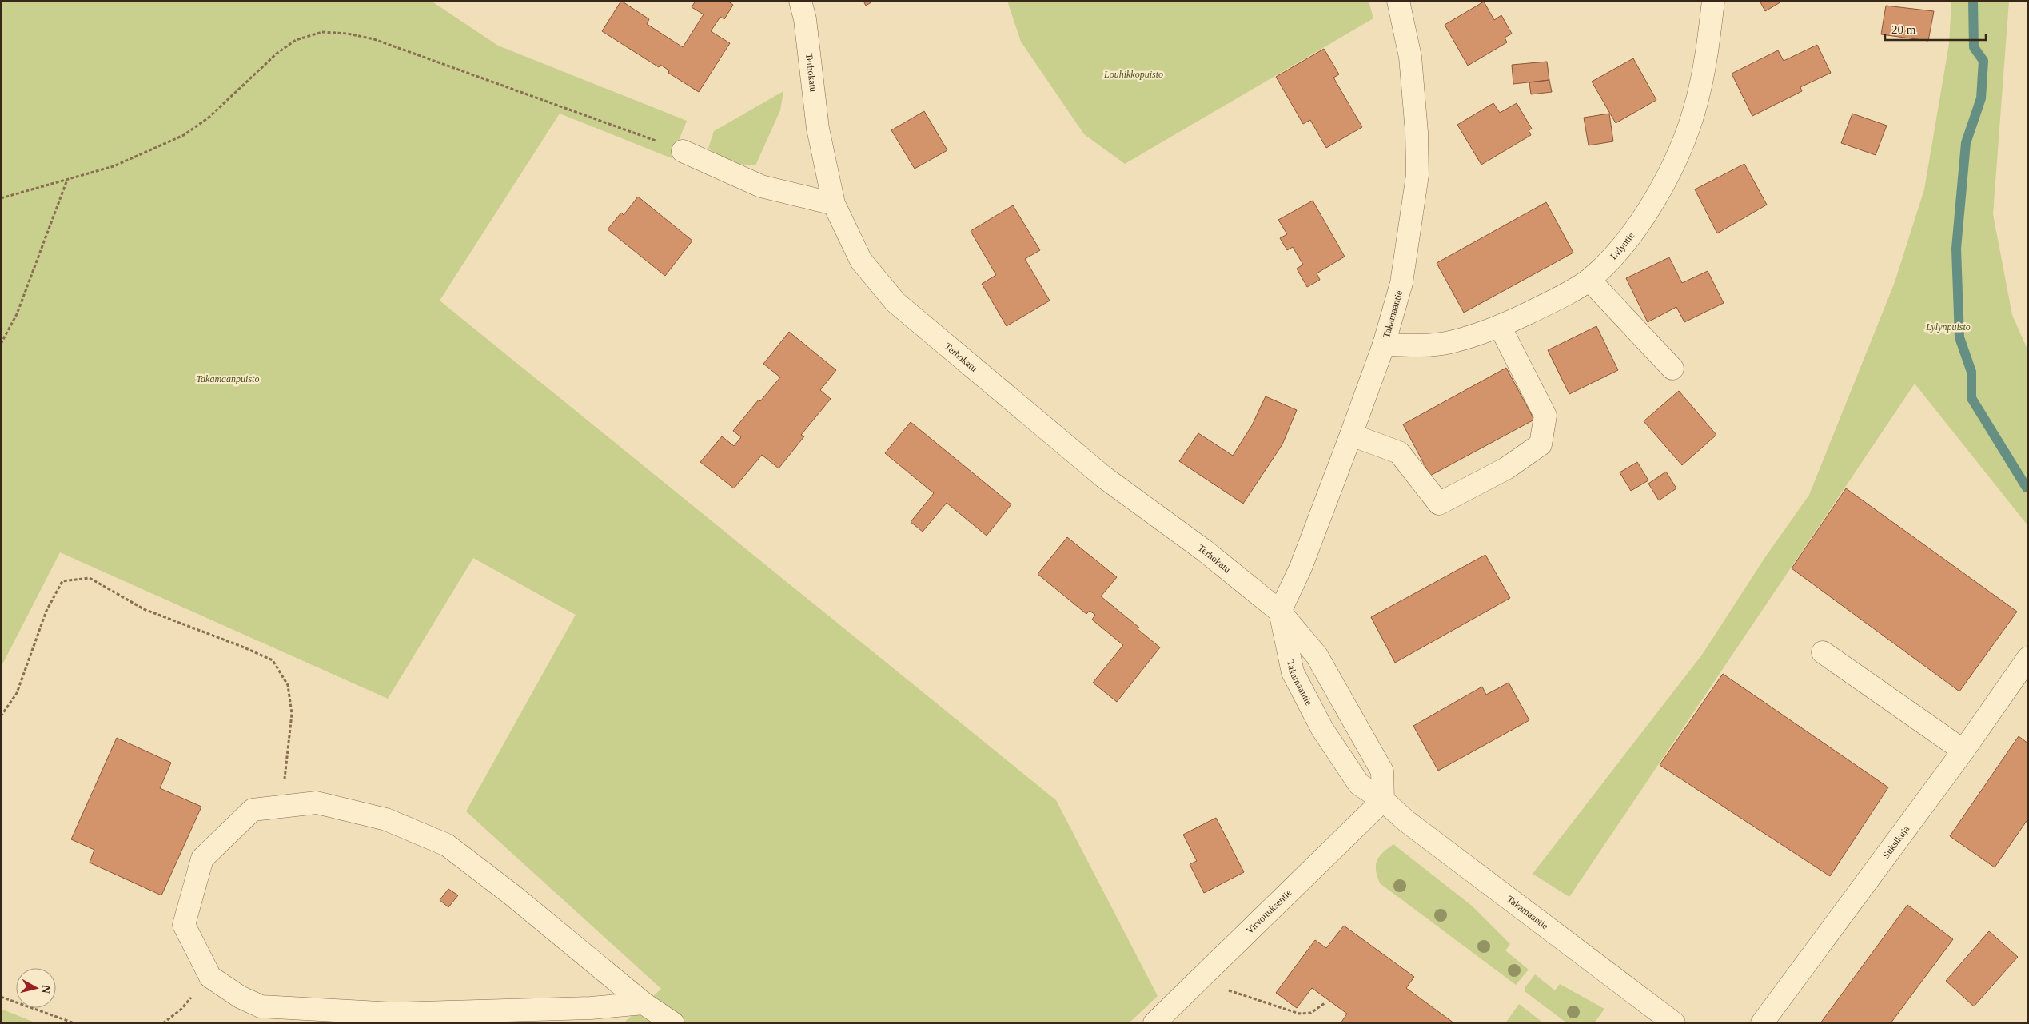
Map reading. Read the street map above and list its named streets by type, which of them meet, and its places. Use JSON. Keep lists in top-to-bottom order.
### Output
{
  "streets": {
    "street": [
      "Terhokatu",
      "Lylyntie",
      "Takamaantie",
      "Suksikuja",
      "Virvoituksentie"
    ]
  },
  "crossings": [
    ["Terhokatu", "Takamaantie"],
    ["Lylyntie", "Takamaantie"],
    ["Takamaantie", "Virvoituksentie"]
  ],
  "parks": ["Louhikkopuisto", "Lylynpuisto", "Takamaanpuisto"],
  "scale_bar": "20 m",
  "north": "right"
}
